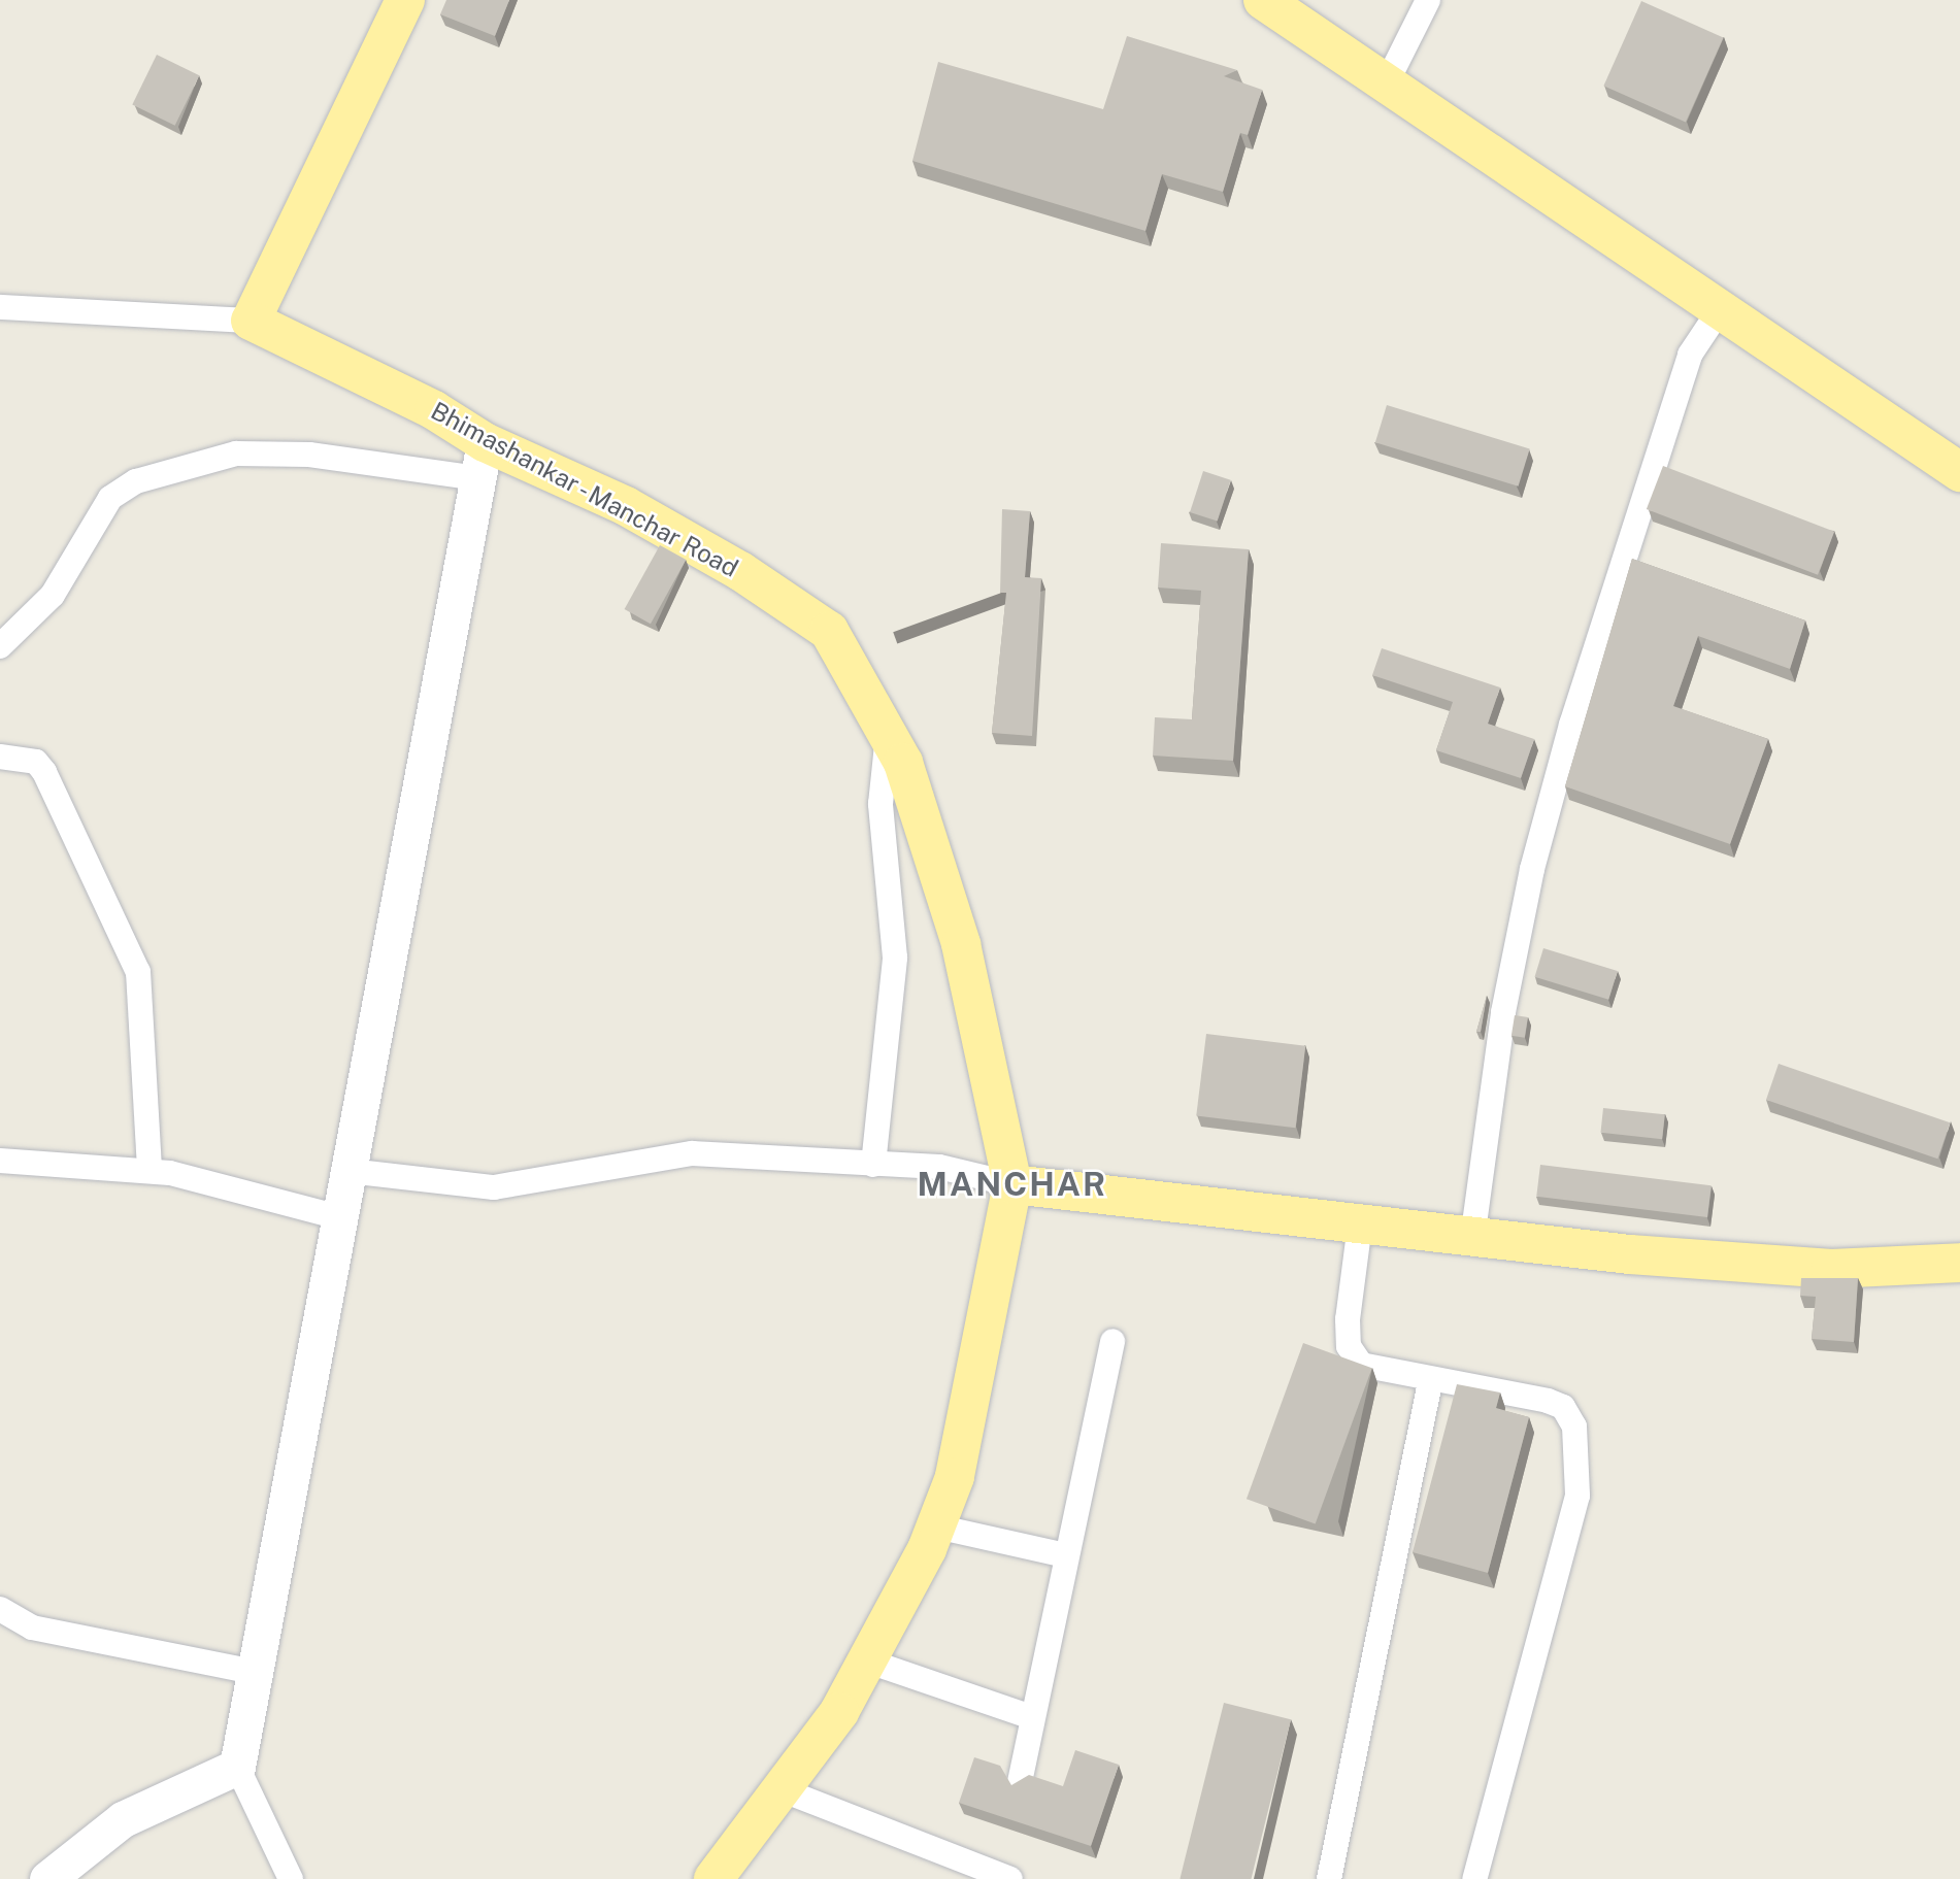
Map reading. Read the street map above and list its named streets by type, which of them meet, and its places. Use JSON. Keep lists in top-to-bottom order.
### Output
{
  "streets": {
    "main road": ["Bhimashankar - Manchar Road"]
  },
  "districts": ["MANCHAR"]
}
